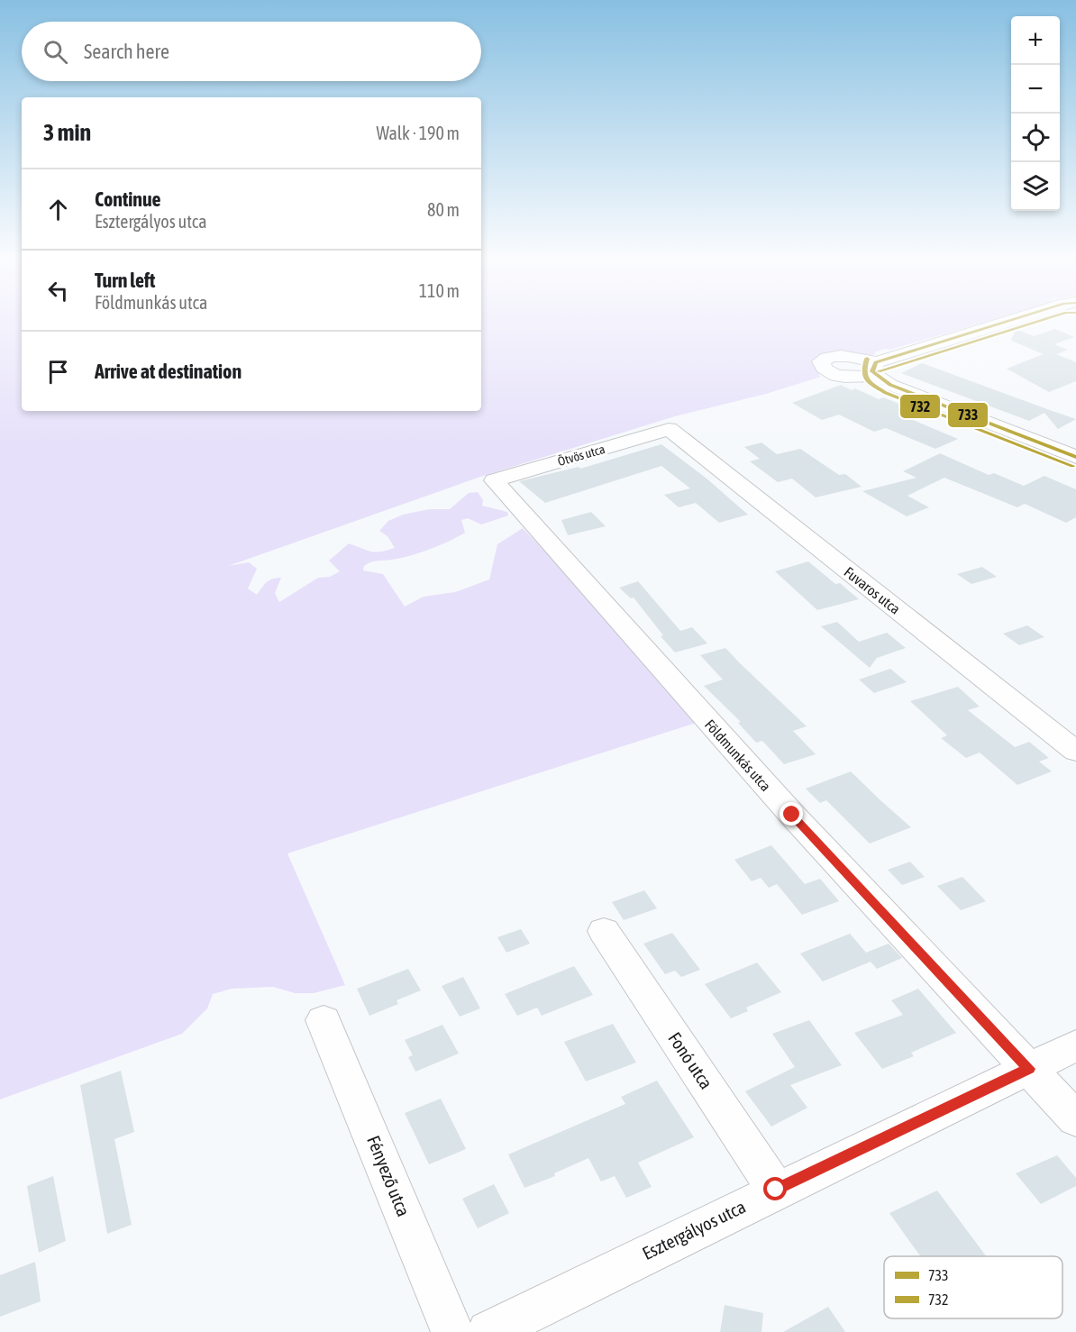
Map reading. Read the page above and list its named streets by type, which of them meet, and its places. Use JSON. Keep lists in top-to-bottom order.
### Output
{
  "streets": {
    "street": [
      "Ötvös utca",
      "Fuvaros utca",
      "Földmunkás utca",
      "Fonó utca",
      "Fényező utca",
      "Esztergályos utca"
    ]
  },
  "crossings": [
    ["Ötvös utca", "Fuvaros utca"],
    ["Ötvös utca", "Földmunkás utca"],
    ["Földmunkás utca", "Esztergályos utca"],
    ["Fonó utca", "Esztergályos utca"]
  ],
  "lines": ["transit line 733", "transit line 732"],
  "legend": ["733", "732"],
  "page": {
    "map_buttons": ["+", "−"],
    "search": "Search here",
    "heading": ["3 min", "Walk · 190 m"],
    "list": [
      ["Continue", "Esztergályos utca", "80 m"],
      ["Turn left", "Földmunkás utca", "110 m"],
      "Arrive at destination"
    ]
  }
}
